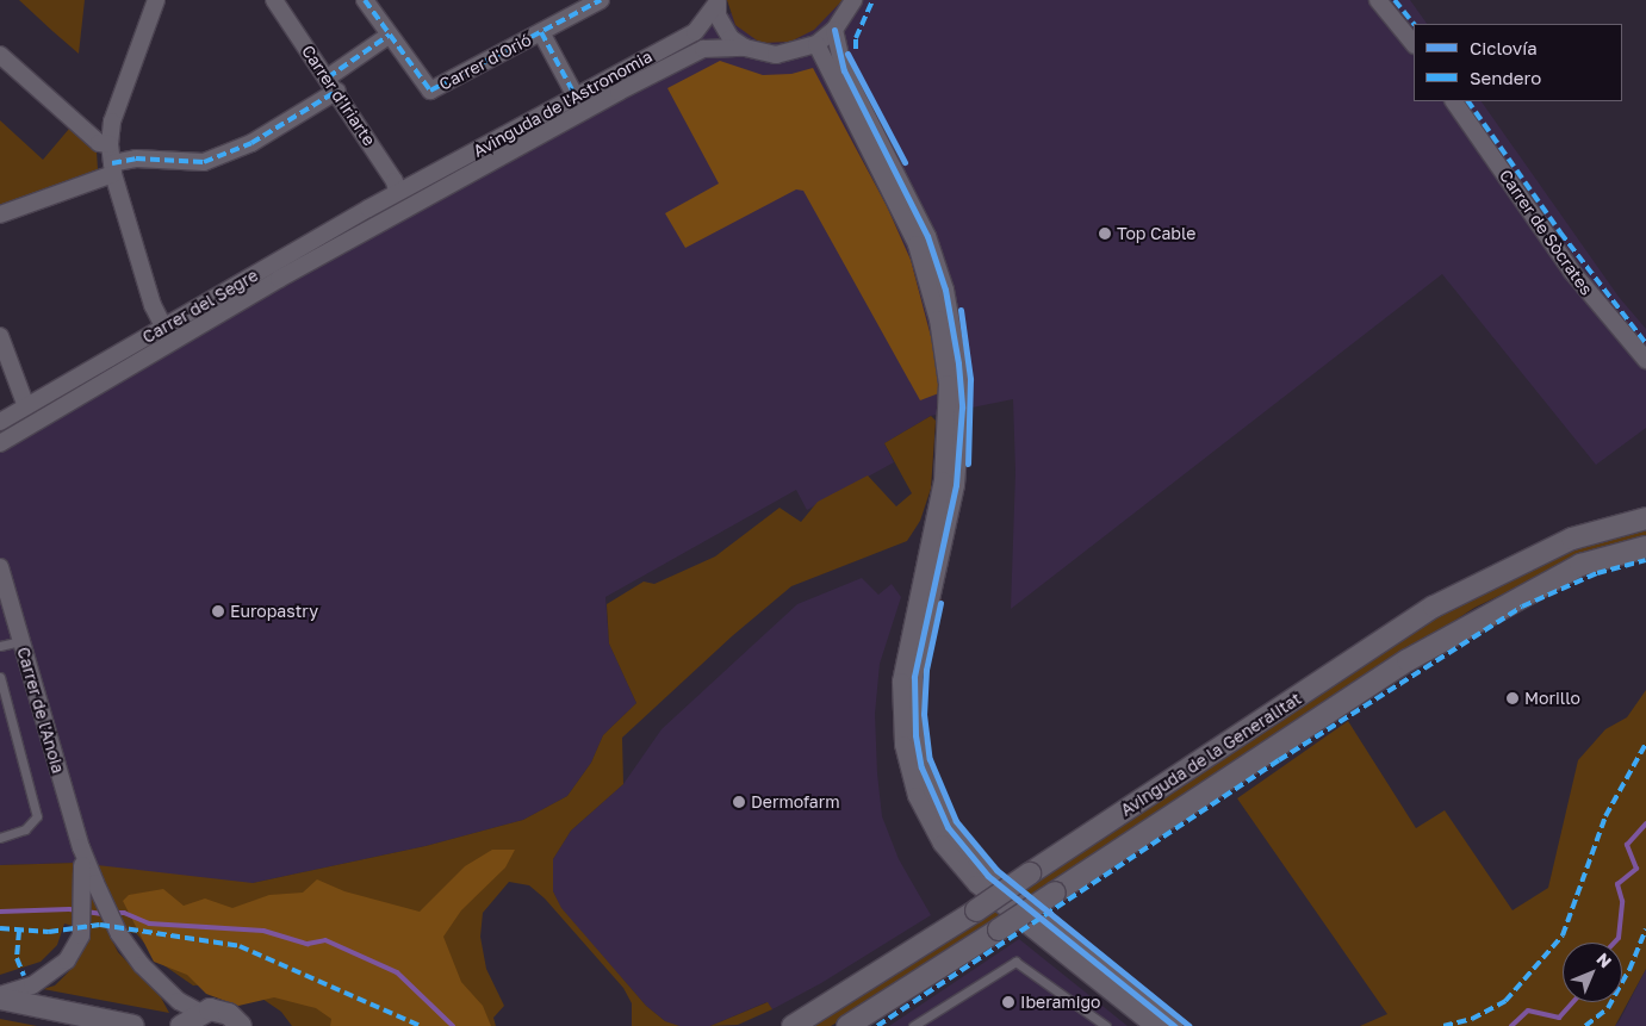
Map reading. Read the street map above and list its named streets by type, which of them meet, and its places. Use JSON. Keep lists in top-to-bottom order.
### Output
{
  "streets": {
    "street": [
      "Carrer d'Orió",
      "Carrer d'Iriarte",
      "Avinguda de l'Astronomia",
      "Carrer de Sòcrates",
      "Carrer del Segre",
      "Carrer de l'Anoia",
      "Avinguda de la Generalitat"
    ]
  },
  "crossings": [
    ["Carrer d'Iriarte", "Avinguda de l'Astronomia"],
    ["Carrer d'Iriarte", "Carrer del Segre"],
    ["Avinguda de l'Astronomia", "Carrer del Segre"]
  ],
  "places": [
    "Top Cable",
    "Europastry",
    "Morillo",
    "Dermofarm",
    "Iberamigo"
  ],
  "legend": ["Ciclovía", "Sendero"],
  "north": "top right"
}
